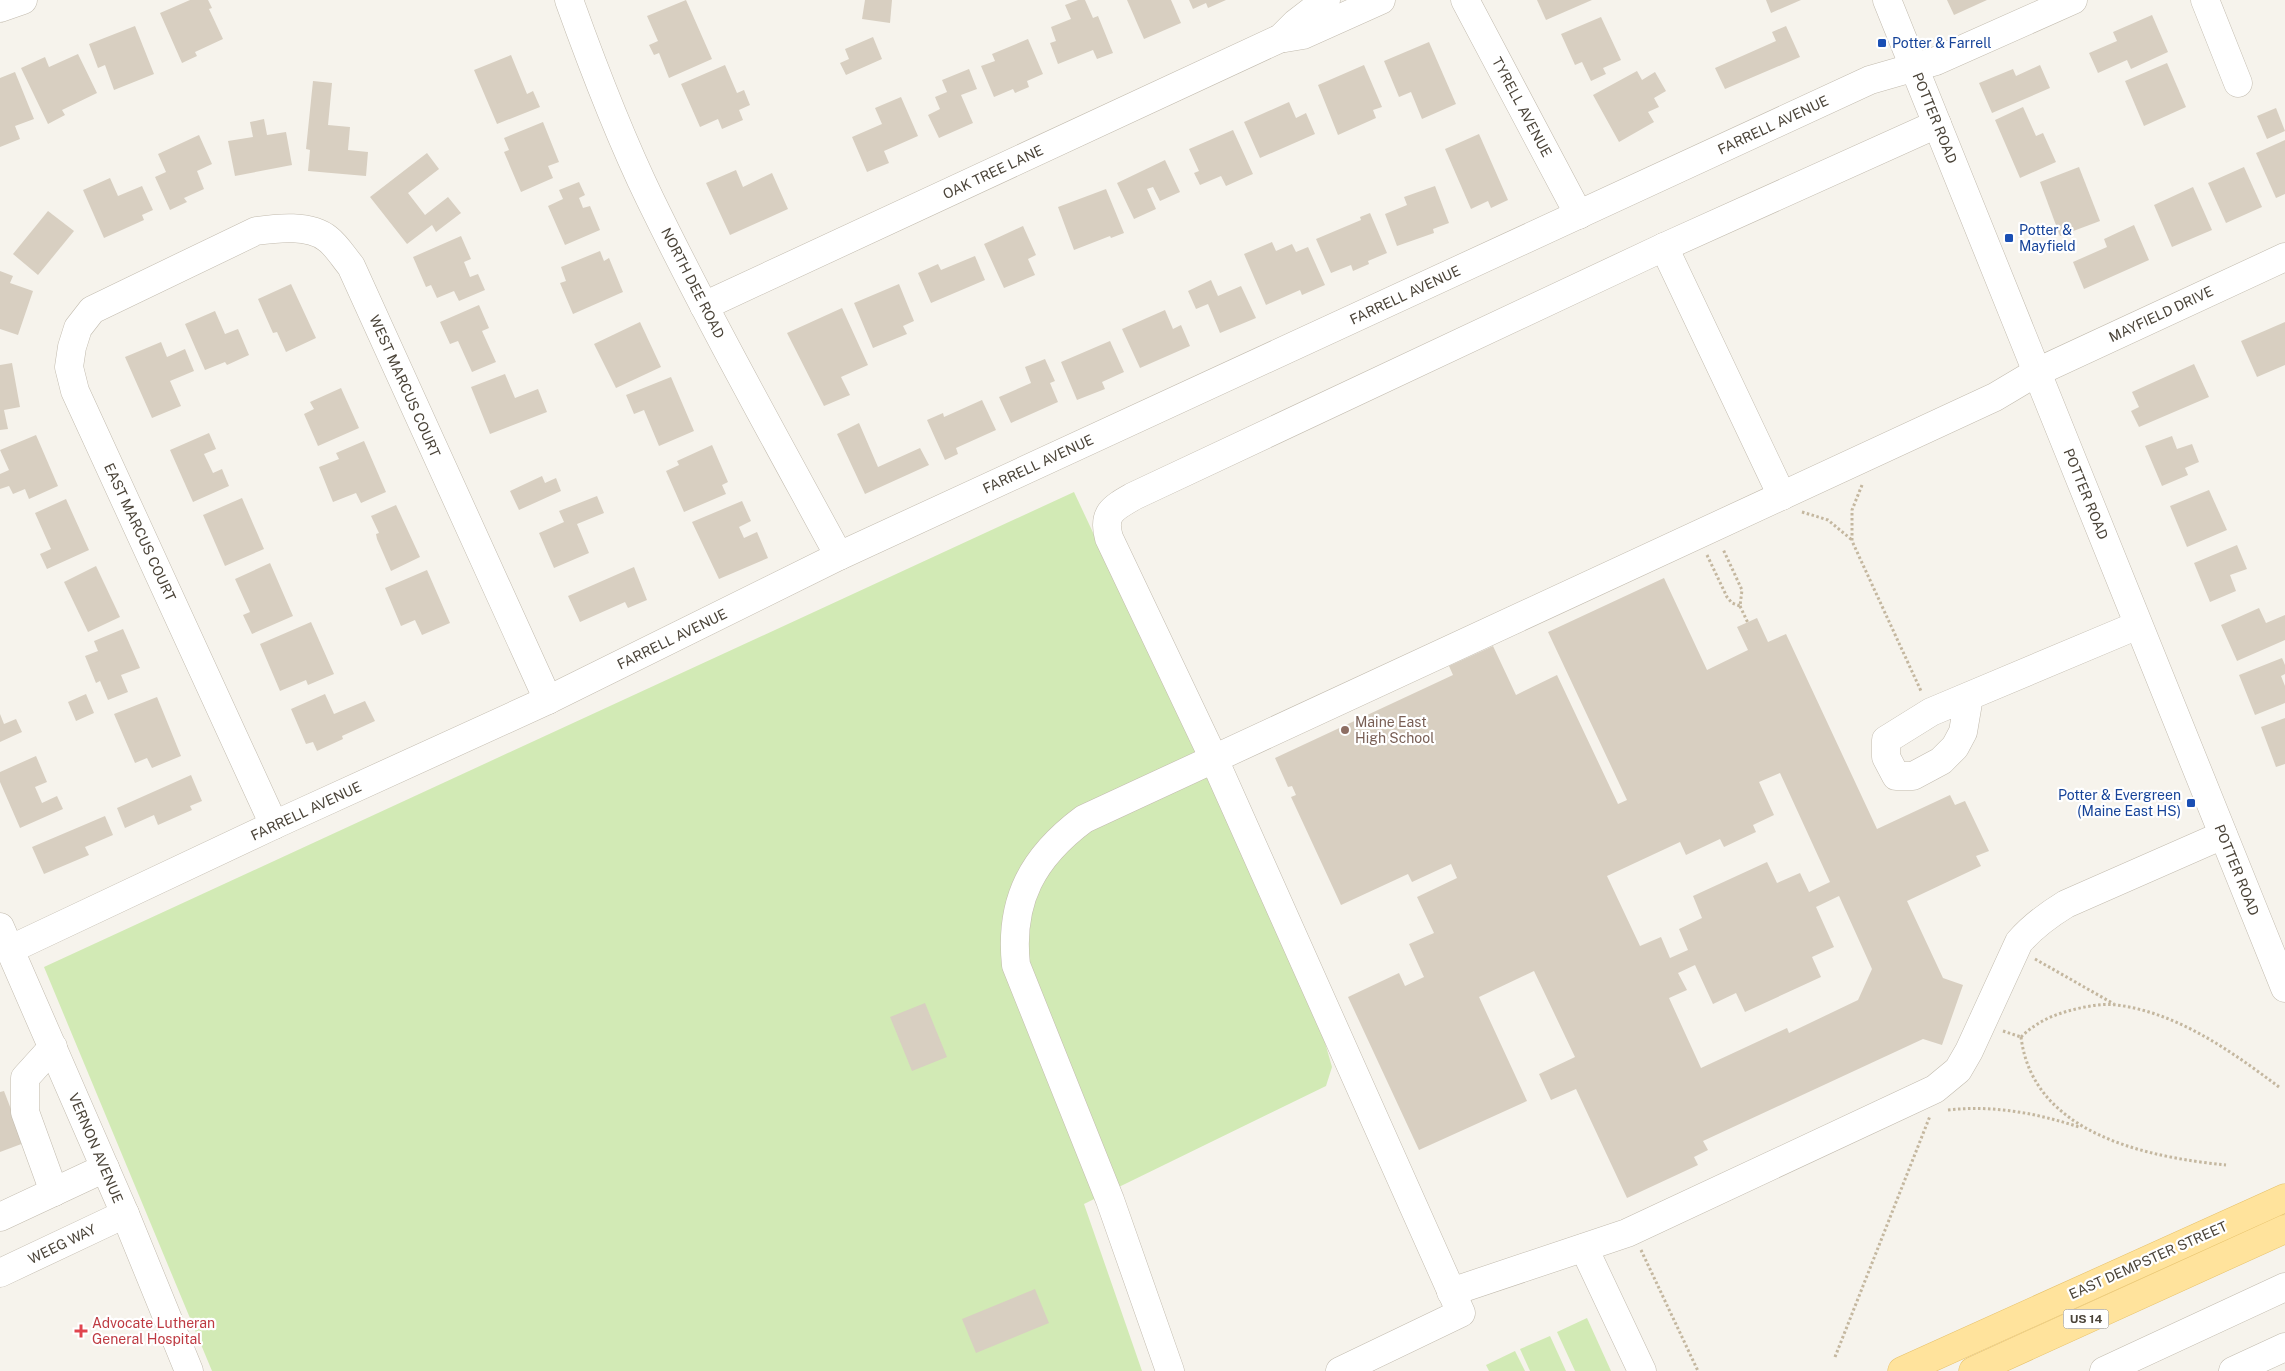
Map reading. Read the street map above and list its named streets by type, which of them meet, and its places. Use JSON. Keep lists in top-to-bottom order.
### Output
{
  "streets": {
    "main road": ["EAST DEMPSTER STREET", "US 14"],
    "street": [
      "TYRELL AVENUE",
      "POTTER ROAD",
      "FARRELL AVENUE",
      "OAK TREE LANE",
      "NORTH DEE ROAD",
      "MAYFIELD DRIVE",
      "WEST MARCUS COURT",
      "EAST MARCUS COURT",
      "VERNON AVENUE",
      "WEEG WAY"
    ]
  },
  "crossings": [
    ["TYRELL AVENUE", "FARRELL AVENUE"],
    ["POTTER ROAD", "FARRELL AVENUE"],
    ["POTTER ROAD", "MAYFIELD DRIVE"],
    ["FARRELL AVENUE", "NORTH DEE ROAD"],
    ["FARRELL AVENUE", "WEST MARCUS COURT"],
    ["FARRELL AVENUE", "EAST MARCUS COURT"],
    ["FARRELL AVENUE", "VERNON AVENUE"],
    ["OAK TREE LANE", "NORTH DEE ROAD"],
    ["WEST MARCUS COURT", "EAST MARCUS COURT"],
    ["VERNON AVENUE", "WEEG WAY"]
  ],
  "places": {
    "transit": ["Potter & Farrell", "Potter & Mayfield", "Potter & Evergreen (Maine East HS)"],
    "other": ["Maine East High School"],
    "health": ["Advocate Lutheran General Hospital"]
  }
}
